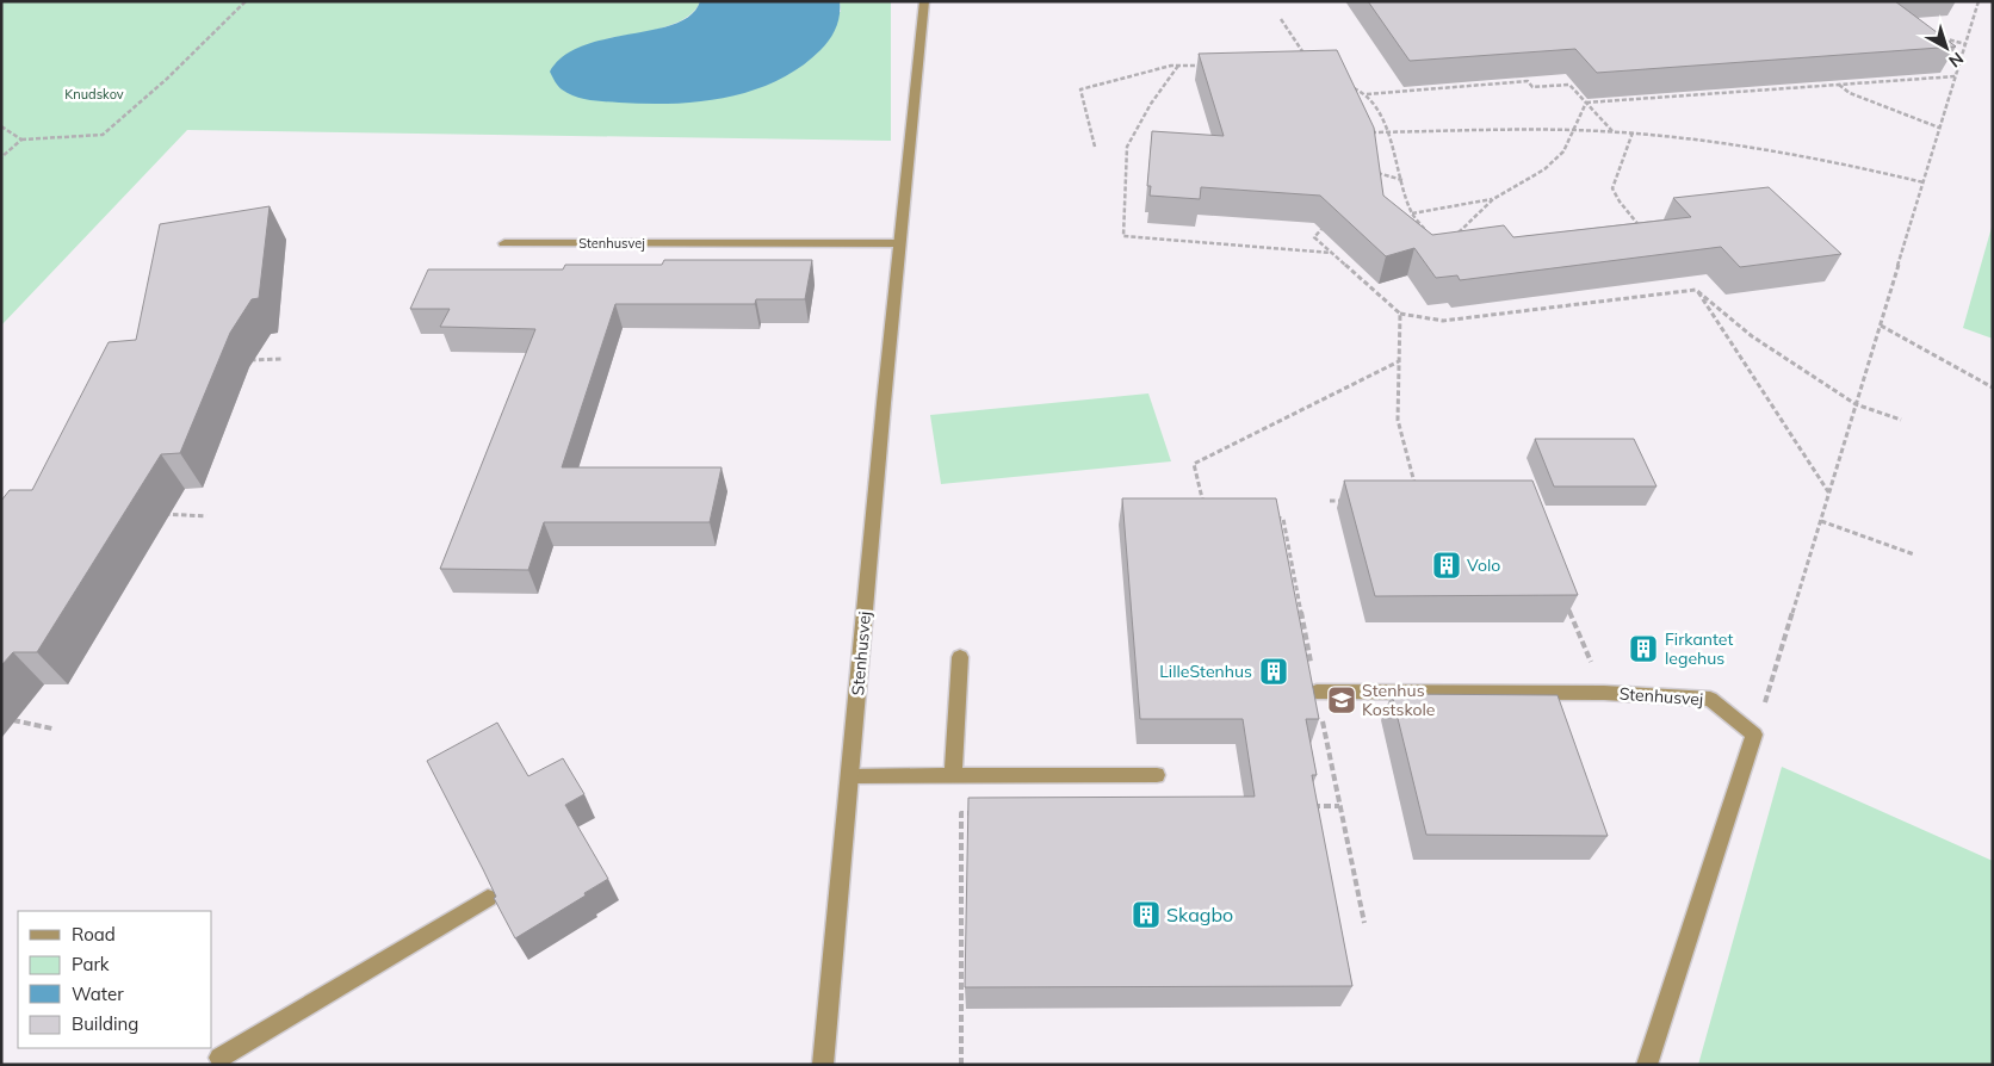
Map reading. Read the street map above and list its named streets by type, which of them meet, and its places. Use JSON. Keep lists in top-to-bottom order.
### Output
{
  "streets": {
    "street": ["Stenhusvej"]
  },
  "parks": ["Knudskov"],
  "places": {
    "building": [
      "Volo",
      "Firkantet legehus",
      "LilleStenhus",
      "Skagbo"
    ],
    "school or university": ["Stenhus Kostskole"]
  },
  "legend": [
    "Road",
    "Park",
    "Water",
    "Building"
  ],
  "north": "bottom right"
}
